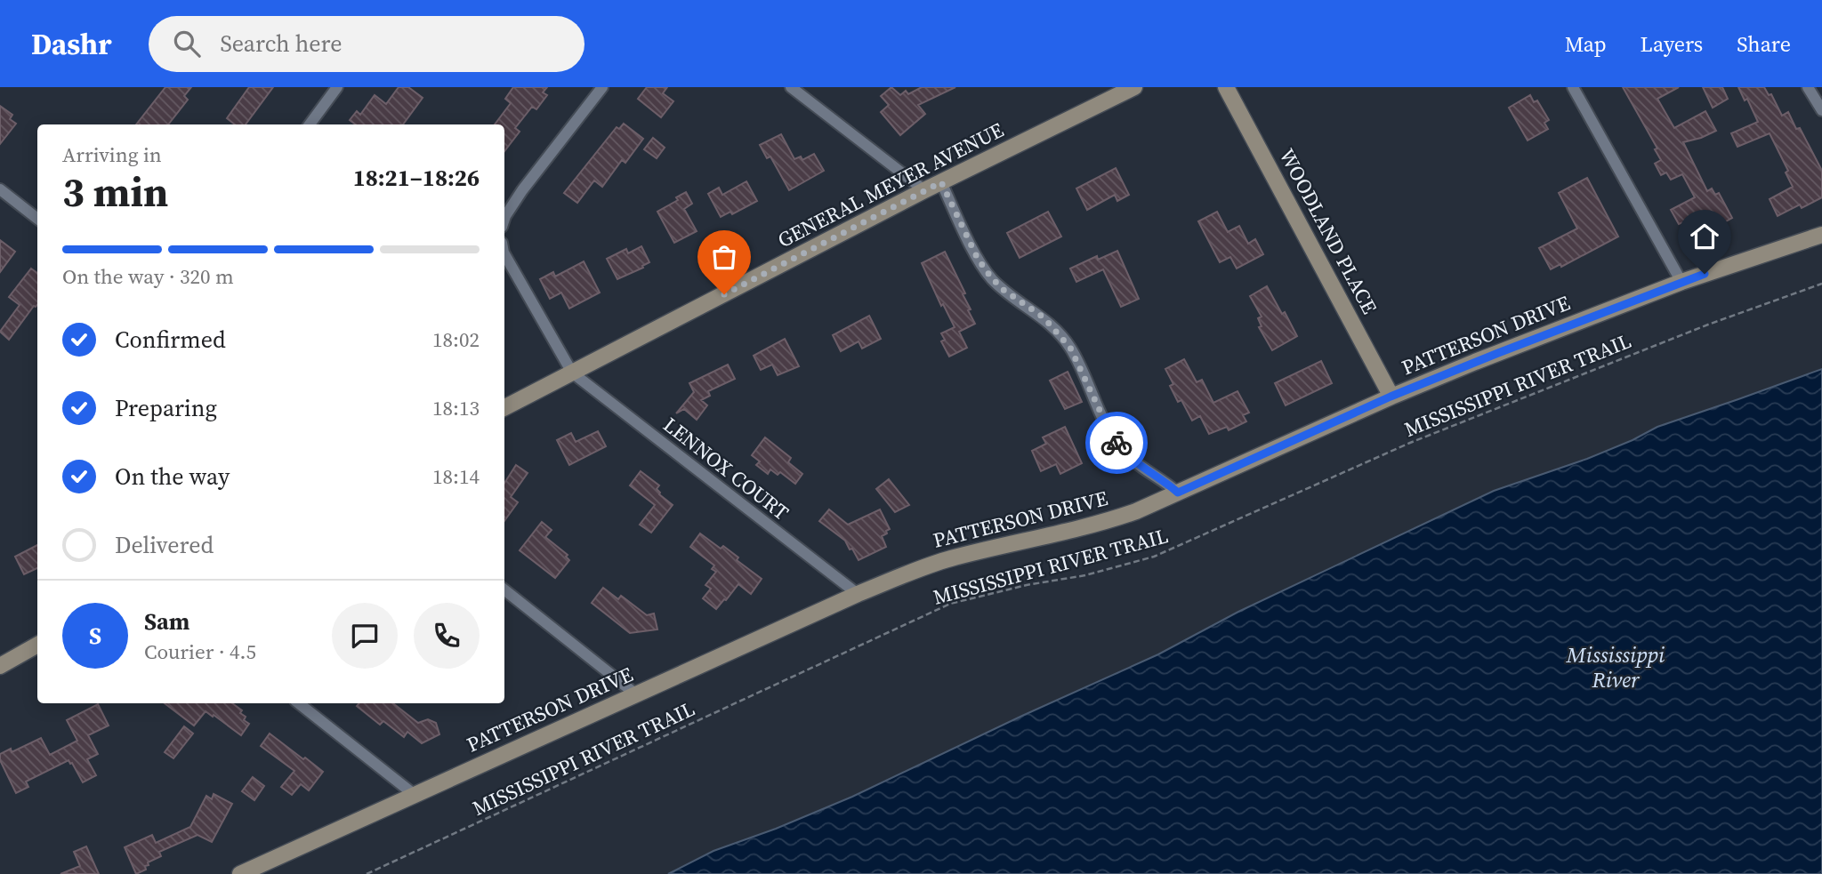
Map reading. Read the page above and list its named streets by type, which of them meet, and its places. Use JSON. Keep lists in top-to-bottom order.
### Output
{
  "streets": {
    "street": [
      "GENERAL MEYER AVENUE",
      "WOODLAND PLACE",
      "PATTERSON DRIVE",
      "LENNOX COURT"
    ],
    "path": ["MISSISSIPPI RIVER TRAIL"]
  },
  "crossings": [
    ["GENERAL MEYER AVENUE", "LENNOX COURT"],
    ["WOODLAND PLACE", "PATTERSON DRIVE"],
    ["PATTERSON DRIVE", "LENNOX COURT"]
  ],
  "water": ["Mississippi River"],
  "page": {
    "header": "Dashr",
    "search": "Search here",
    "nav": ["Map", "Layers", "Share"],
    "heading": ["3 min", "Arriving in", "18:21–18:26"],
    "panel": ["Sam", "Courier · 4.5"],
    "bar": "On the way · 320 m",
    "list": [
      ["Confirmed", "18:02"],
      ["Preparing", "18:13"],
      ["On the way", "18:14"],
      "Delivered"
    ],
    "round": "S"
  }
}
